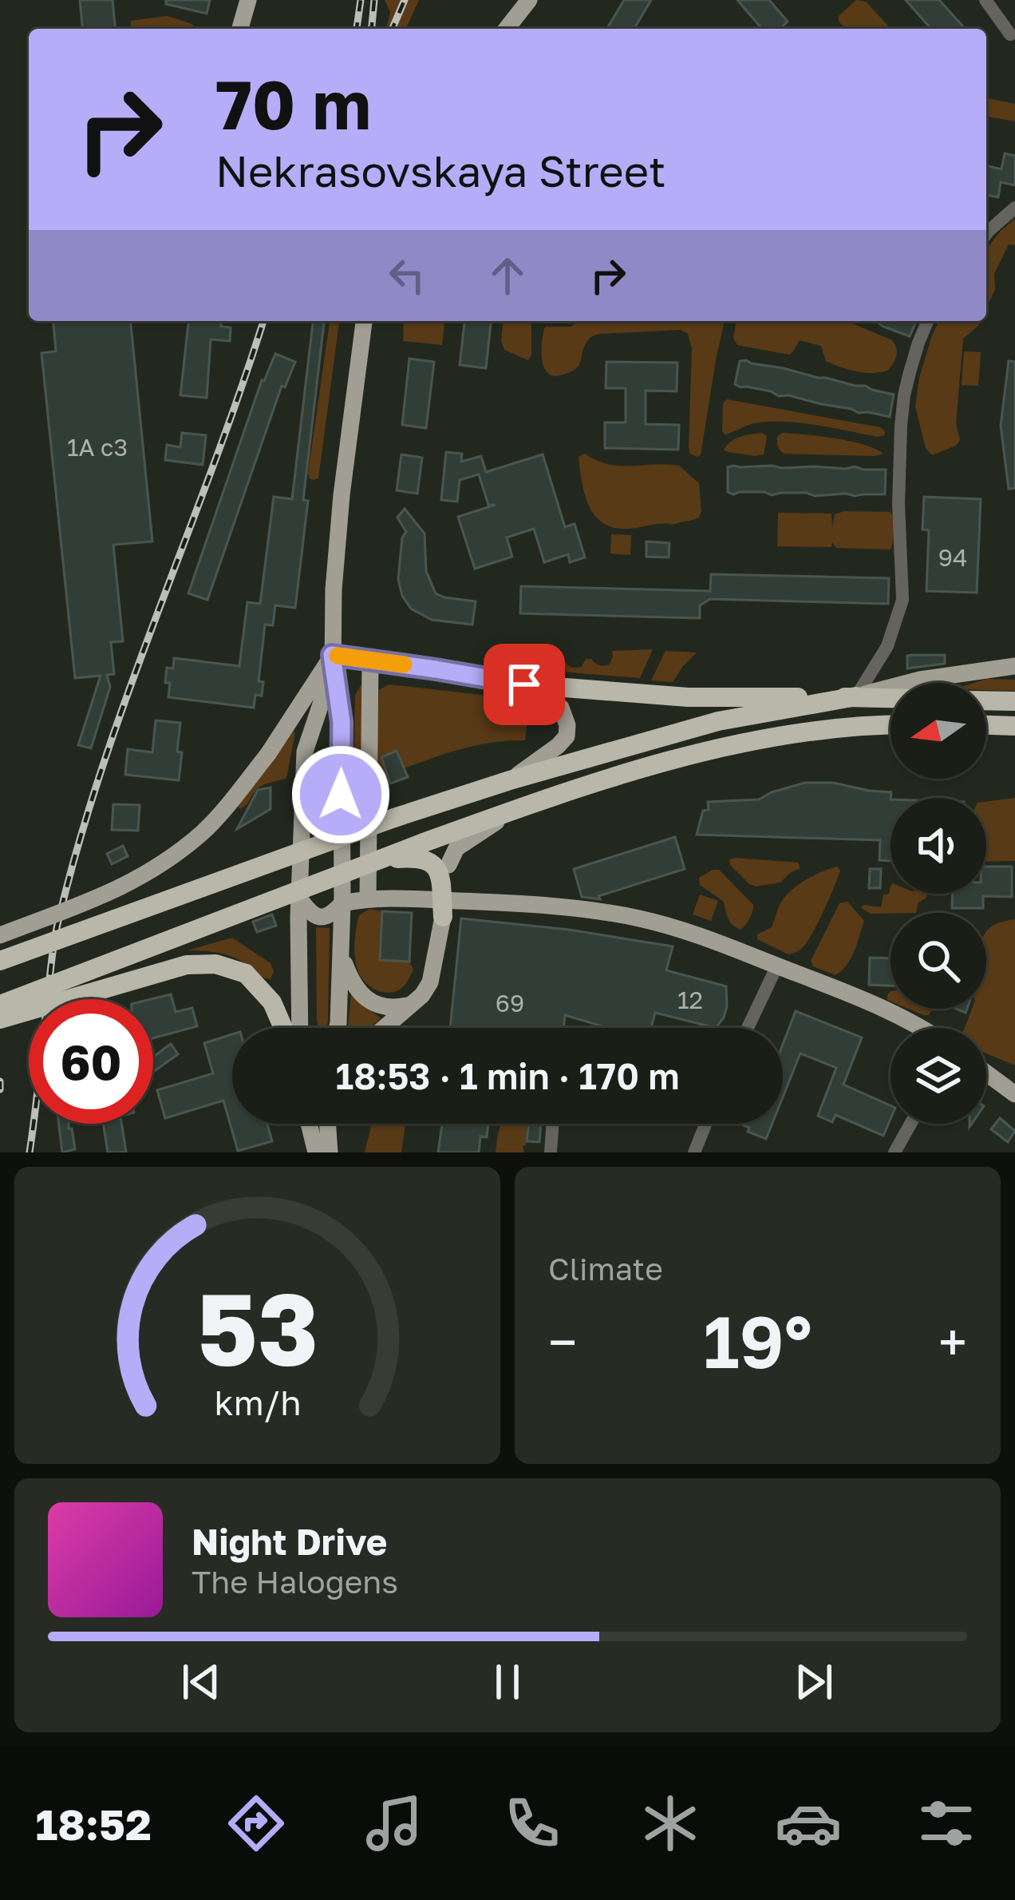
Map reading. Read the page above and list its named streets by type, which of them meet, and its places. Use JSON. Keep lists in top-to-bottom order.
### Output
{
  "house_numbers": [
    "1А с3",
    "94",
    "12",
    "69"
  ],
  "north": "left",
  "page": {
    "turn": ["70 m", "Nekrasovskaya Street"],
    "limit": "60",
    "trip": "18:53 · 1 min · 170 m",
    "tile": "Climate",
    "heat": ["−", "19°", "+"],
    "song": ["Night Drive", "The Halogens"],
    "tabs": "18:52",
    "gauge": ["53", "km/h"]
  }
}
